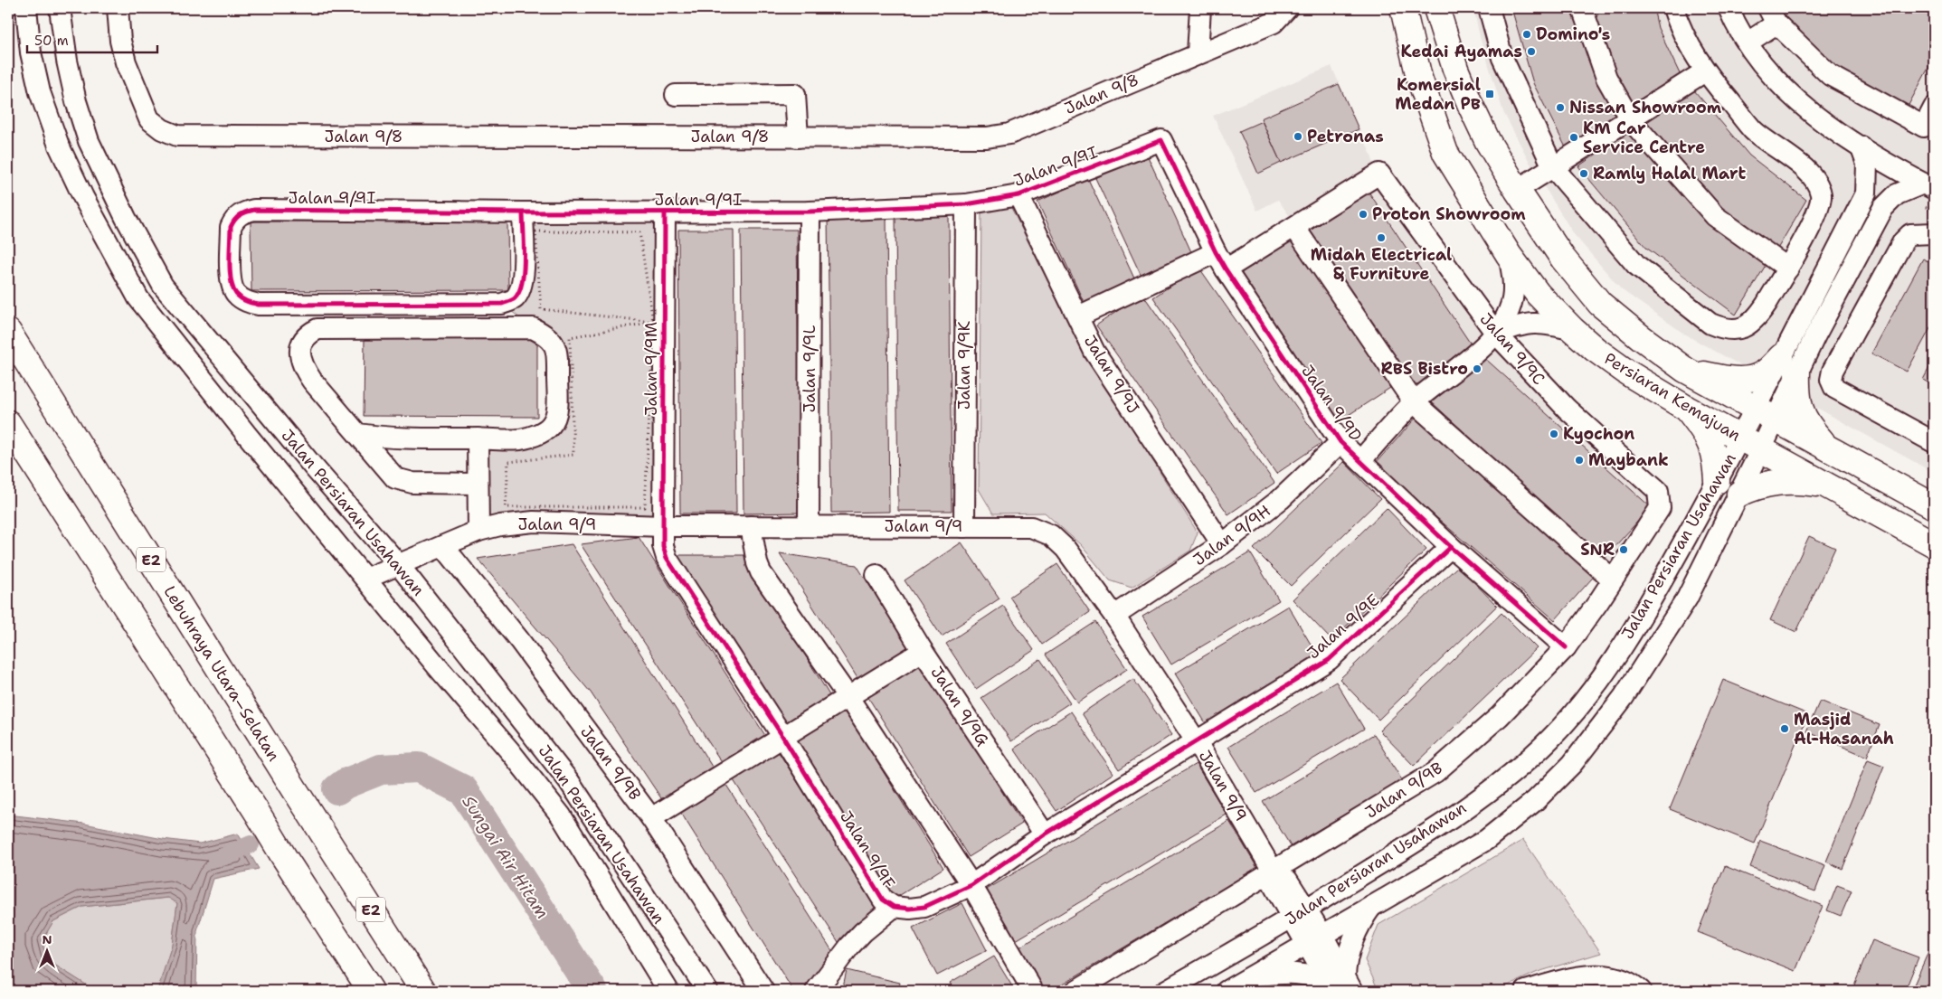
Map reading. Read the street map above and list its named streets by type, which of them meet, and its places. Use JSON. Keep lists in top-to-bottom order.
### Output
{
  "streets": {
    "main road": ["Persiaran Kemajuan", "E2", "Lebuhraya Utara–Selatan"],
    "street": [
      "Jalan 9/8",
      "Jalan 9/9I",
      "Jalan 9/9C",
      "Jalan 9/9K",
      "Jalan 9/9M",
      "Jalan 9/9L",
      "Jalan 9/9J",
      "Jalan 9/9D",
      "Jalan Persiaran Usahawan",
      "Jalan 9/9",
      "Jalan 9/9H",
      "Jalan 9/9E",
      "Jalan 9/9G",
      "Jalan 9/9B",
      "Jalan 9/9F"
    ]
  },
  "crossings": [
    ["Jalan 9/9I", "Jalan 9/9K"],
    ["Jalan 9/9I", "Jalan 9/9M"],
    ["Jalan 9/9I", "Jalan 9/9L"],
    ["Jalan 9/9I", "Jalan 9/9J"],
    ["Jalan 9/9I", "Jalan 9/9D"],
    ["Jalan 9/9C", "Jalan 9/9B"],
    ["Jalan 9/9K", "Jalan 9/9"],
    ["Jalan 9/9M", "Jalan 9/9"],
    ["Jalan 9/9M", "Jalan 9/9F"],
    ["Jalan 9/9L", "Jalan 9/9"],
    ["Jalan 9/9J", "Jalan 9/9H"],
    ["Persiaran Kemajuan", "Jalan Persiaran Usahawan"],
    ["Jalan 9/9D", "Jalan 9/9H"],
    ["Jalan 9/9D", "Jalan 9/9E"],
    ["Jalan 9/9D", "Jalan 9/9B"],
    ["Jalan Persiaran Usahawan", "Jalan 9/9"],
    ["Jalan 9/9", "Jalan 9/9H"],
    ["Jalan 9/9", "Jalan 9/9E"],
    ["Jalan 9/9", "Jalan 9/9B"],
    ["Jalan 9/9", "Jalan 9/9F"],
    ["Jalan 9/9E", "Jalan 9/9F"],
    ["Jalan 9/9G", "Jalan 9/9F"]
  ],
  "water": ["Sungai Air Hitam"],
  "places": {
    "other": [
      "Domino's",
      "Kedai Ayamas",
      "Nissan Showroom",
      "Petronas",
      "KM Car Service Centre",
      "Ramly Halal Mart",
      "Proton Showroom",
      "Midah Electrical & Furniture",
      "RBS Bistro",
      "Kyochon",
      "Maybank",
      "SNR",
      "Masjid Al-Hasanah"
    ],
    "transit": ["Komersial Medan PB"]
  },
  "scale_bar": "50 m",
  "north": "top"
}
